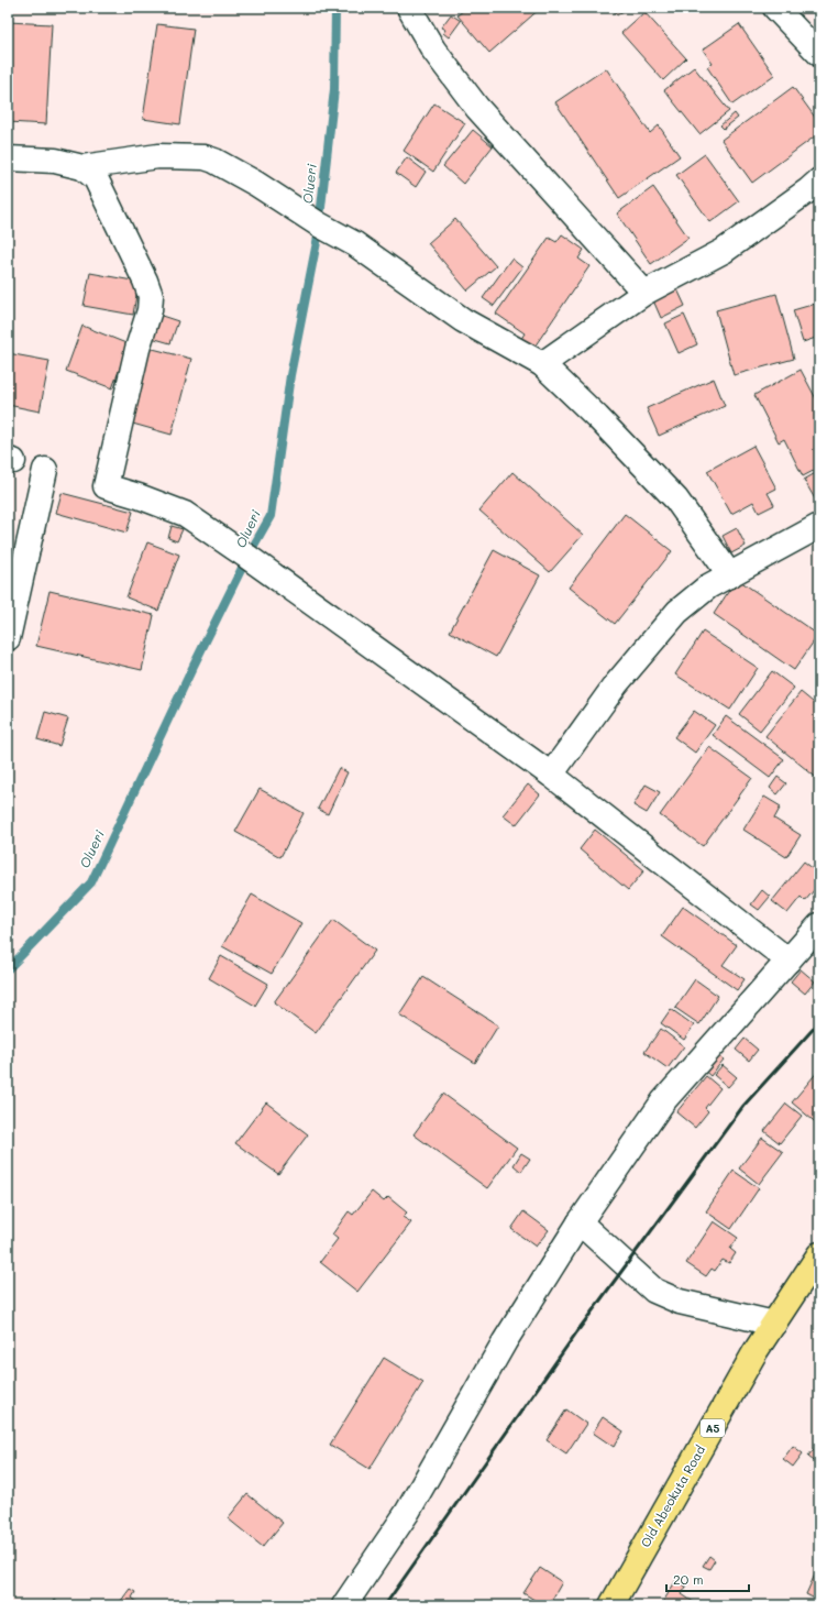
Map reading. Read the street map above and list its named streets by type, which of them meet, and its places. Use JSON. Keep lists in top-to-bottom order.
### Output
{
  "streets": {
    "highway": ["A5", "Old Abeokuta Road"]
  },
  "water": ["Olueri"],
  "scale_bar": "20 m"
}
